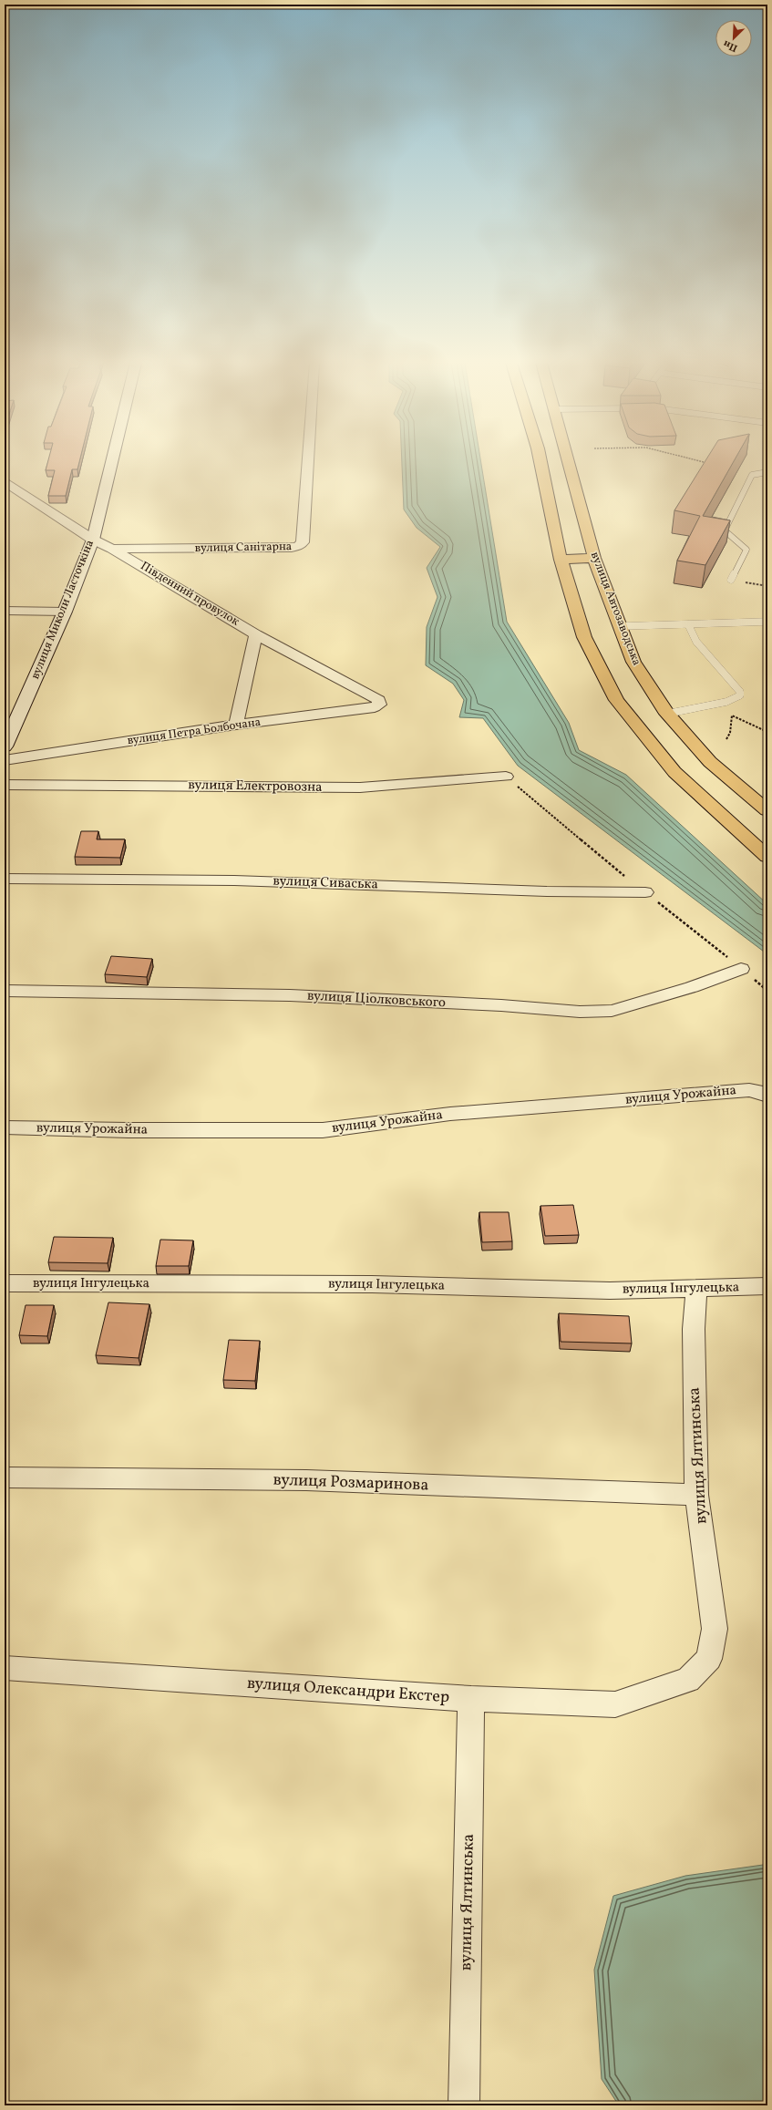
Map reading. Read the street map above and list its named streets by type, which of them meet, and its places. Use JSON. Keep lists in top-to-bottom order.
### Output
{
  "streets": {
    "main road": ["вулиця Автозаводська"],
    "street": [
      "вулиця Санітарна",
      "Південний провулок",
      "вулиця Миколи Ласточкіна",
      "вулиця Петра Болбочана",
      "вулиця Електровозна",
      "вулиця Сиваська",
      "вулиця Ціолковського",
      "вулиця Урожайна",
      "вулиця Інгулецька",
      "вулиця Ялтинська",
      "вулиця Розмаринова",
      "вулиця Олександри Екстер"
    ]
  },
  "crossings": [
    ["вулиця Санітарна", "Південний провулок"],
    ["Південний провулок", "вулиця Миколи Ласточкіна"],
    ["Південний провулок", "вулиця Петра Болбочана"],
    ["вулиця Інгулецька", "вулиця Ялтинська"],
    ["вулиця Ялтинська", "вулиця Розмаринова"],
    ["вулиця Ялтинська", "вулиця Олександри Екстер"]
  ],
  "north": "bottom left"
}
